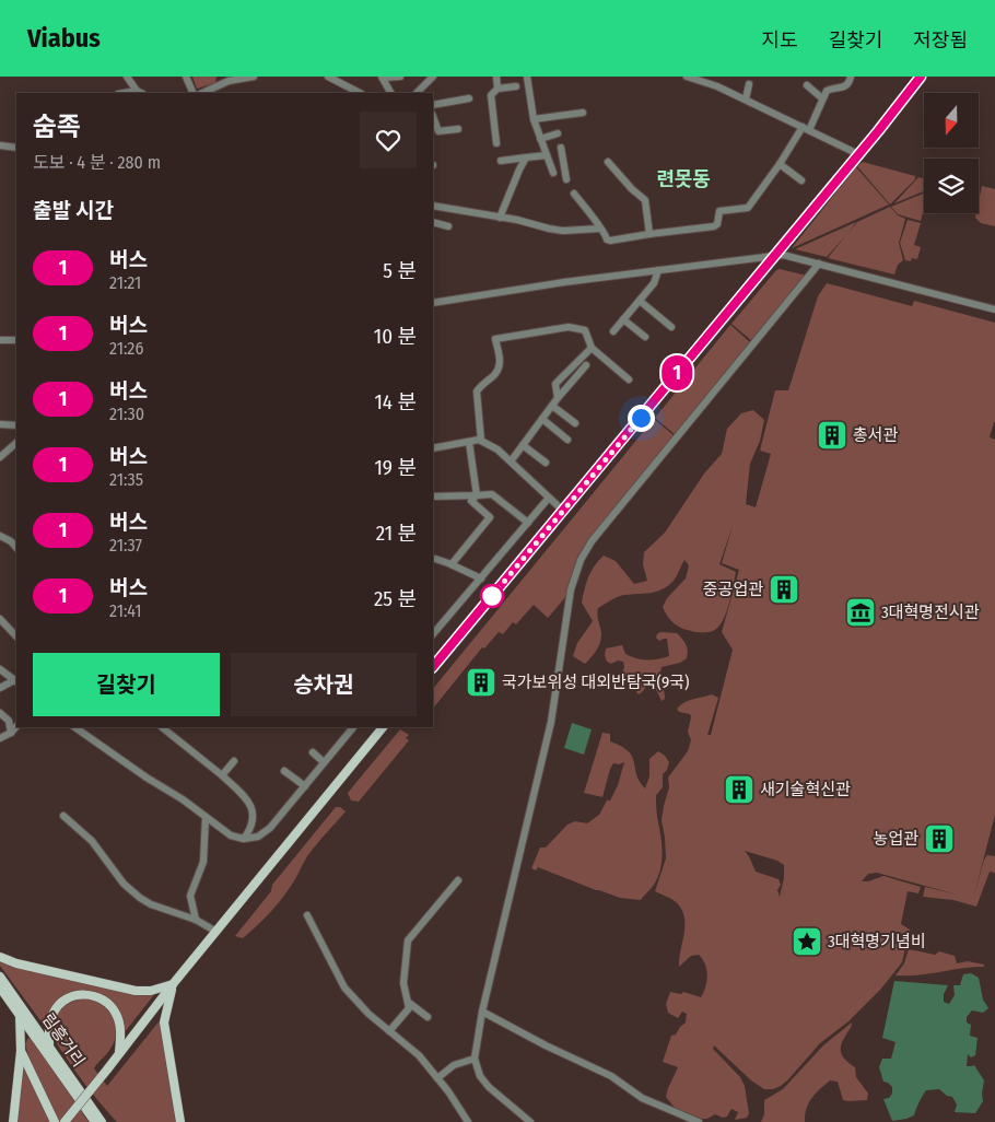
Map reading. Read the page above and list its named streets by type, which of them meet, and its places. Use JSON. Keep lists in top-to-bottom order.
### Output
{
  "streets": {
    "main road": ["림흥거리"]
  },
  "districts": ["련못동"],
  "places": {
    "building": [
      "총서관",
      "중공업관",
      "국가보위성 대외반탐국(9국)",
      "새기술혁신관",
      "농업관"
    ],
    "museum": ["3대혁명전시관"],
    "place": ["3대혁명기념비"]
  },
  "lines": ["bus line 1"],
  "north": "bottom",
  "page": {
    "header": "Viabus",
    "nav": ["지도", "길찾기", "저장됨"],
    "on_map": "1",
    "heading": [
      ["숨족", "도보 · 4 분 · 280 m"],
      "출발 시간"
    ],
    "list": [
      {
        "mark": "1",
        "name": "버스",
        "note": "21:21",
        "value": "5 분"
      },
      {
        "mark": "1",
        "name": "버스",
        "note": "21:26",
        "value": "10 분"
      },
      {
        "mark": "1",
        "name": "버스",
        "note": "21:30",
        "value": "14 분"
      },
      {
        "mark": "1",
        "name": "버스",
        "note": "21:35",
        "value": "19 분"
      },
      {
        "mark": "1",
        "name": "버스",
        "note": "21:37",
        "value": "21 분"
      },
      {
        "mark": "1",
        "name": "버스",
        "note": "21:41",
        "value": "25 분"
      }
    ],
    "buttons": ["길찾기", "승차권"]
  }
}
